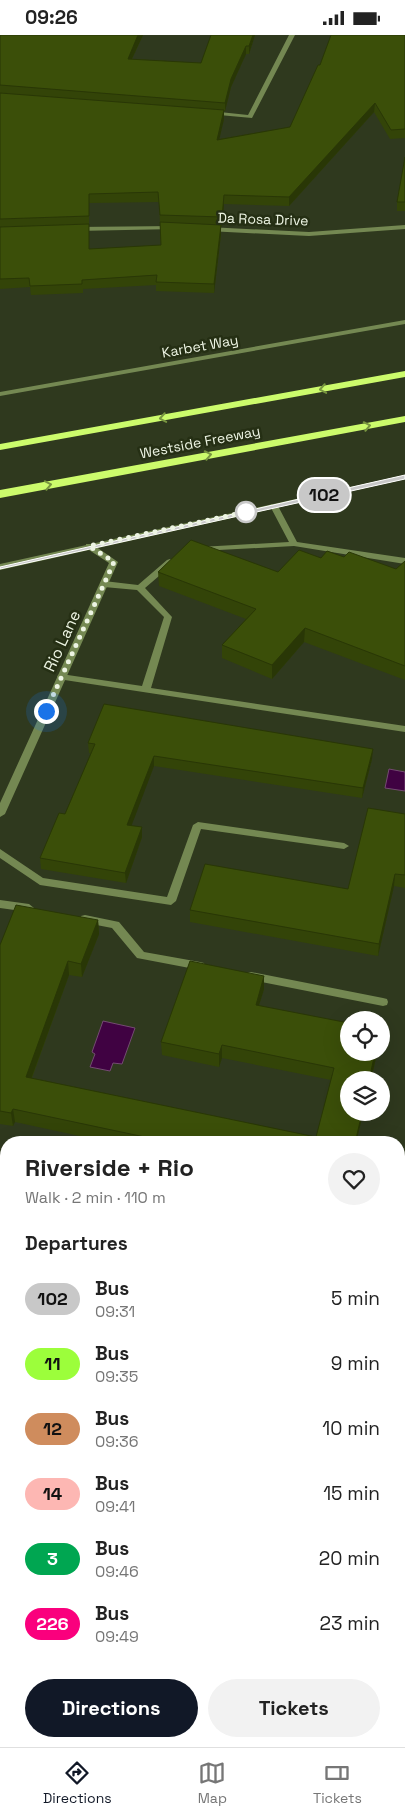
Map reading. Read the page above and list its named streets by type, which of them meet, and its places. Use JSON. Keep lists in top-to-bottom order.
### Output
{
  "streets": {
    "highway": ["Westside Freeway"],
    "street": ["Da Rosa Drive", "Karbet Way", "Rio Lane"]
  },
  "lines": ["bus line 102"],
  "page": {
    "status": "09:26",
    "on_map": "102",
    "heading": [
      ["Riverside + Rio", "Walk · 2 min · 110 m"],
      "Departures"
    ],
    "list": [
      {
        "mark": "102",
        "name": "Bus",
        "note": "09:31",
        "value": "5 min"
      },
      {
        "mark": "11",
        "name": "Bus",
        "note": "09:35",
        "value": "9 min"
      },
      {
        "mark": "12",
        "name": "Bus",
        "note": "09:36",
        "value": "10 min"
      },
      {
        "mark": "14",
        "name": "Bus",
        "note": "09:41",
        "value": "15 min"
      },
      {
        "mark": "3",
        "name": "Bus",
        "note": "09:46",
        "value": "20 min"
      },
      {
        "mark": "226",
        "name": "Bus",
        "note": "09:49",
        "value": "23 min"
      }
    ],
    "buttons": ["Directions", "Tickets"],
    "tabs": ["Directions", "Map", "Tickets"]
  }
}
